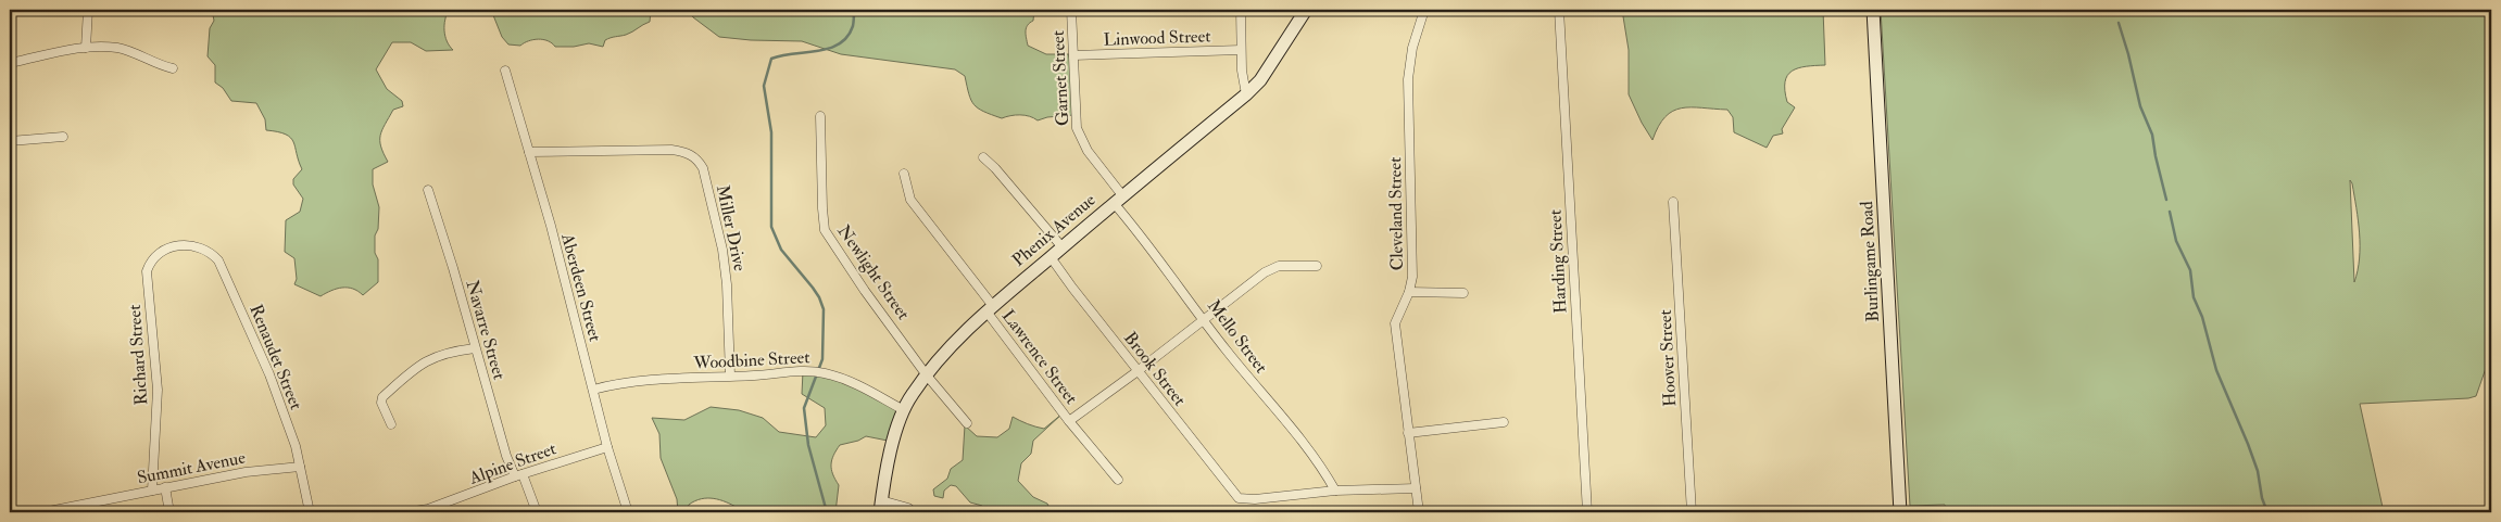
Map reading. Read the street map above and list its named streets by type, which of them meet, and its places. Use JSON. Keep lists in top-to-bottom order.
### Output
{
  "streets": {
    "main road": ["Phenix Avenue", "Burlingame Road"],
    "street": [
      "Linwood Street",
      "Garnet Street",
      "Cleveland Street",
      "Miller Drive",
      "Harding Street",
      "Newlight Street",
      "Aberdeen Street",
      "Navarre Street",
      "Mello Street",
      "Richard Street",
      "Renaudet Street",
      "Lawrence Street",
      "Hoover Street",
      "Woodbine Street",
      "Brook Street",
      "Alpine Street",
      "Summit Avenue"
    ]
  },
  "crossings": [
    ["Linwood Street", "Garnet Street"],
    ["Garnet Street", "Phenix Avenue"],
    ["Garnet Street", "Mello Street"],
    ["Miller Drive", "Aberdeen Street"],
    ["Miller Drive", "Woodbine Street"],
    ["Phenix Avenue", "Newlight Street"],
    ["Phenix Avenue", "Mello Street"],
    ["Phenix Avenue", "Lawrence Street"],
    ["Phenix Avenue", "Woodbine Street"],
    ["Phenix Avenue", "Brook Street"],
    ["Aberdeen Street", "Woodbine Street"],
    ["Aberdeen Street", "Alpine Street"],
    ["Navarre Street", "Alpine Street"],
    ["Mello Street", "Brook Street"],
    ["Richard Street", "Renaudet Street"],
    ["Richard Street", "Summit Avenue"],
    ["Renaudet Street", "Summit Avenue"]
  ]
}
